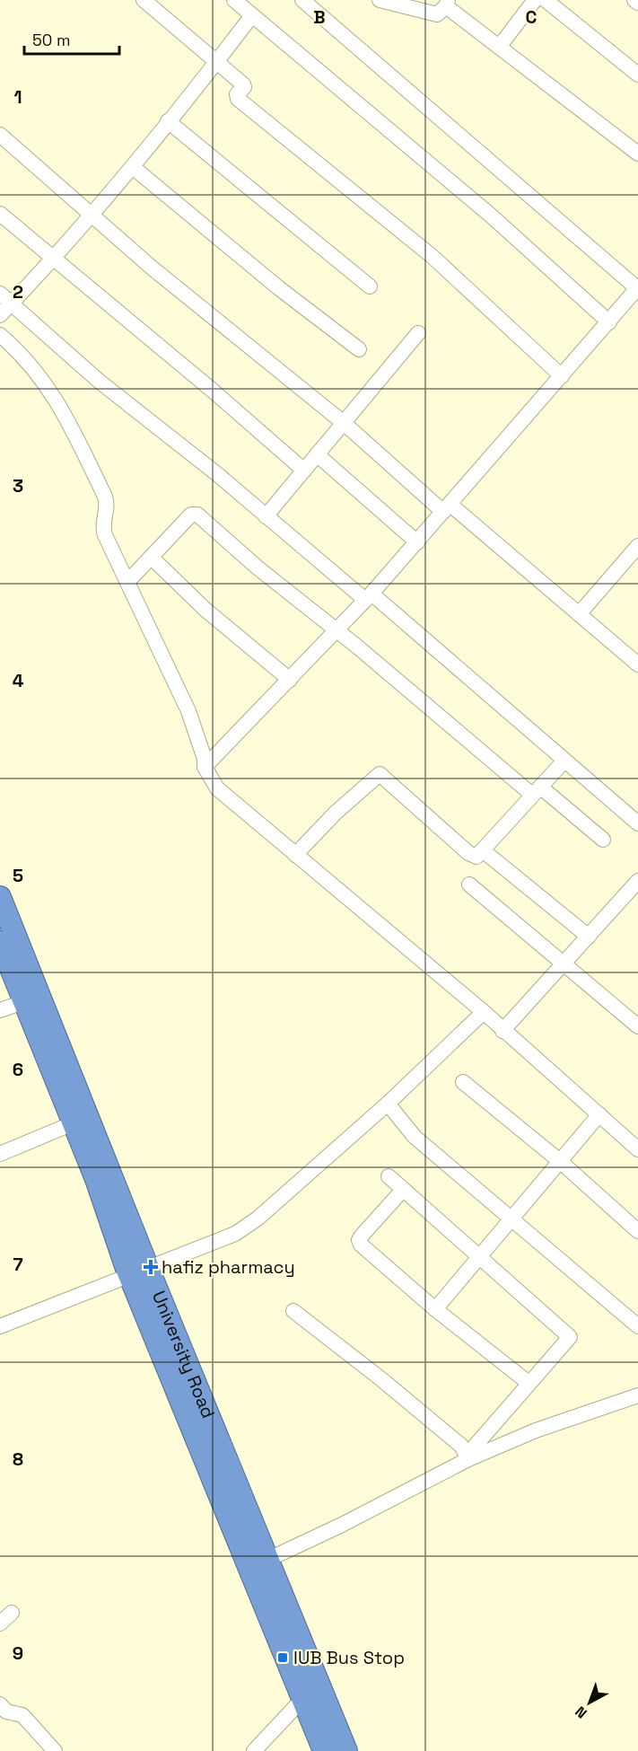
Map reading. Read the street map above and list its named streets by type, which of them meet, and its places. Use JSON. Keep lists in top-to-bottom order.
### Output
{
  "streets": {
    "highway": ["University Road"]
  },
  "places": {
    "health": ["hafiz pharmacy"],
    "transit": ["IUB Bus Stop"]
  },
  "scale_bar": "50 m",
  "north": "bottom left",
  "grid": {
    "columns": ["B", "C"],
    "rows": [
      "1",
      "2",
      "3",
      "4",
      "5",
      "6",
      "7",
      "8",
      "9"
    ]
  }
}
